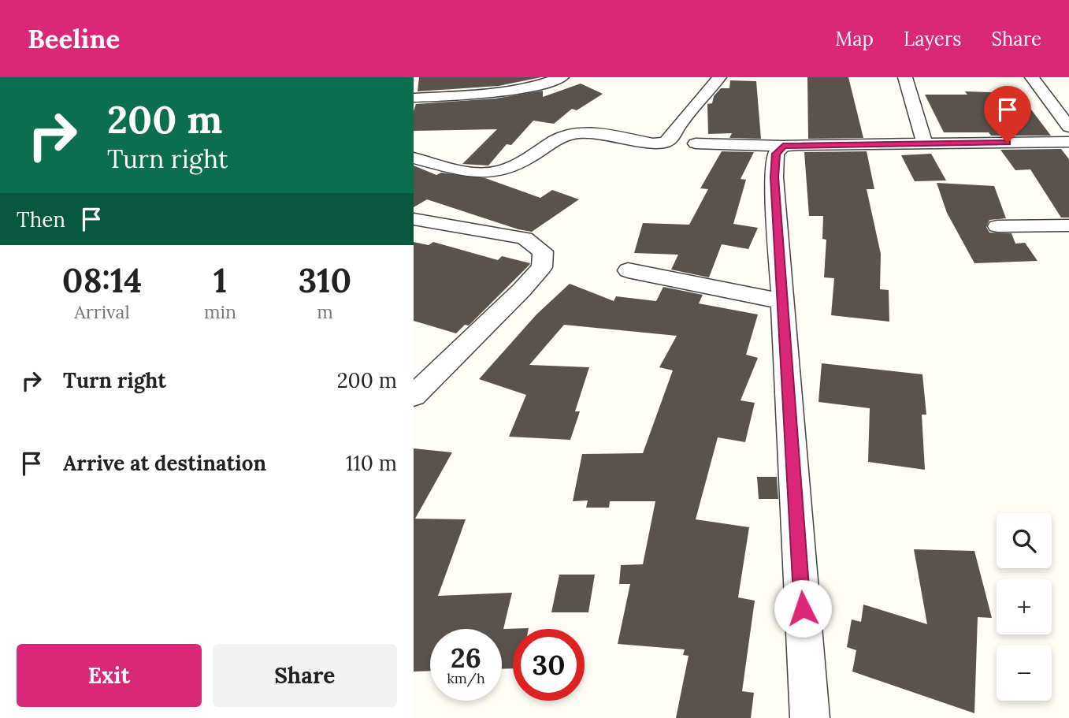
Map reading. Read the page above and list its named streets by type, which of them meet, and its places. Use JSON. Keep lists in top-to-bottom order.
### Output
{
  "page": {
    "header": "Beeline",
    "nav": ["Map", "Layers", "Share"],
    "turn": ["200 m", "Turn right"],
    "then": "Then",
    "eta": [
      "08:14",
      "Arrival",
      "1",
      "min",
      "310",
      "m"
    ],
    "list": [
      {
        "name": "Turn right",
        "value": "200 m"
      },
      {
        "name": "Arrive at destination",
        "value": "110 m"
      }
    ],
    "map_buttons": ["+", "−"],
    "speed": "26 km/h",
    "limit": "30",
    "buttons": ["Exit", "Share"]
  }
}
